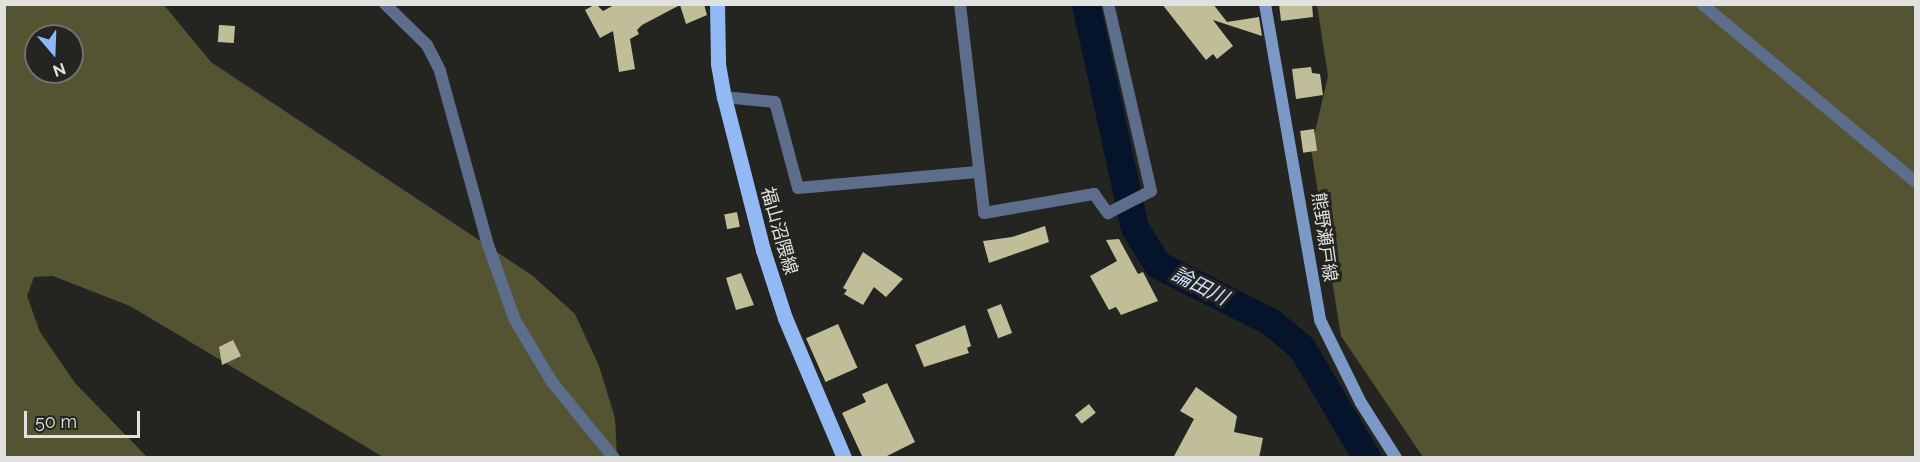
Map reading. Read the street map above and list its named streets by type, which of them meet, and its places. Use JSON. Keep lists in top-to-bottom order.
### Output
{
  "streets": {
    "main road": ["福山沼隈線", "熊野瀬戸線"]
  },
  "water": ["論田川"],
  "scale_bar": "50 m",
  "north": "bottom"
}
